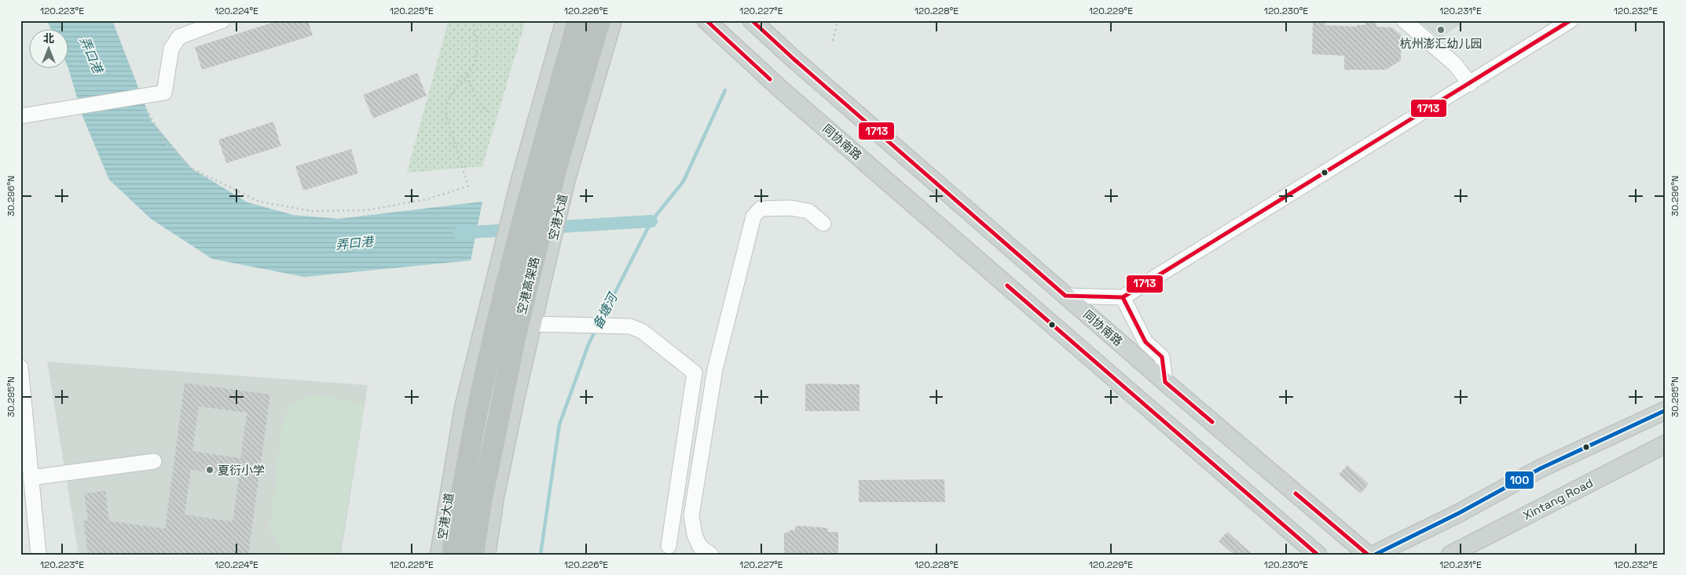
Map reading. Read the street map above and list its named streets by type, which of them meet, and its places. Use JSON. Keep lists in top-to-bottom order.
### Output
{
  "streets": {
    "highway": ["空港高架路"],
    "main road": ["同协南路", "空港大道", "Xintang Road"]
  },
  "water": ["弄口港", "备塘河"],
  "places": ["杭州澎汇幼儿园", "夏衍小学"],
  "lines": ["transit line 1713", "transit line 100"],
  "north": "top",
  "coordinates": [
    "120.223°E",
    "120.224°E",
    "120.225°E",
    "120.226°E",
    "120.227°E",
    "120.228°E",
    "120.229°E",
    "120.230°E",
    "120.231°E",
    "120.232°E",
    "30.296°N",
    "30.295°N"
  ]
}
